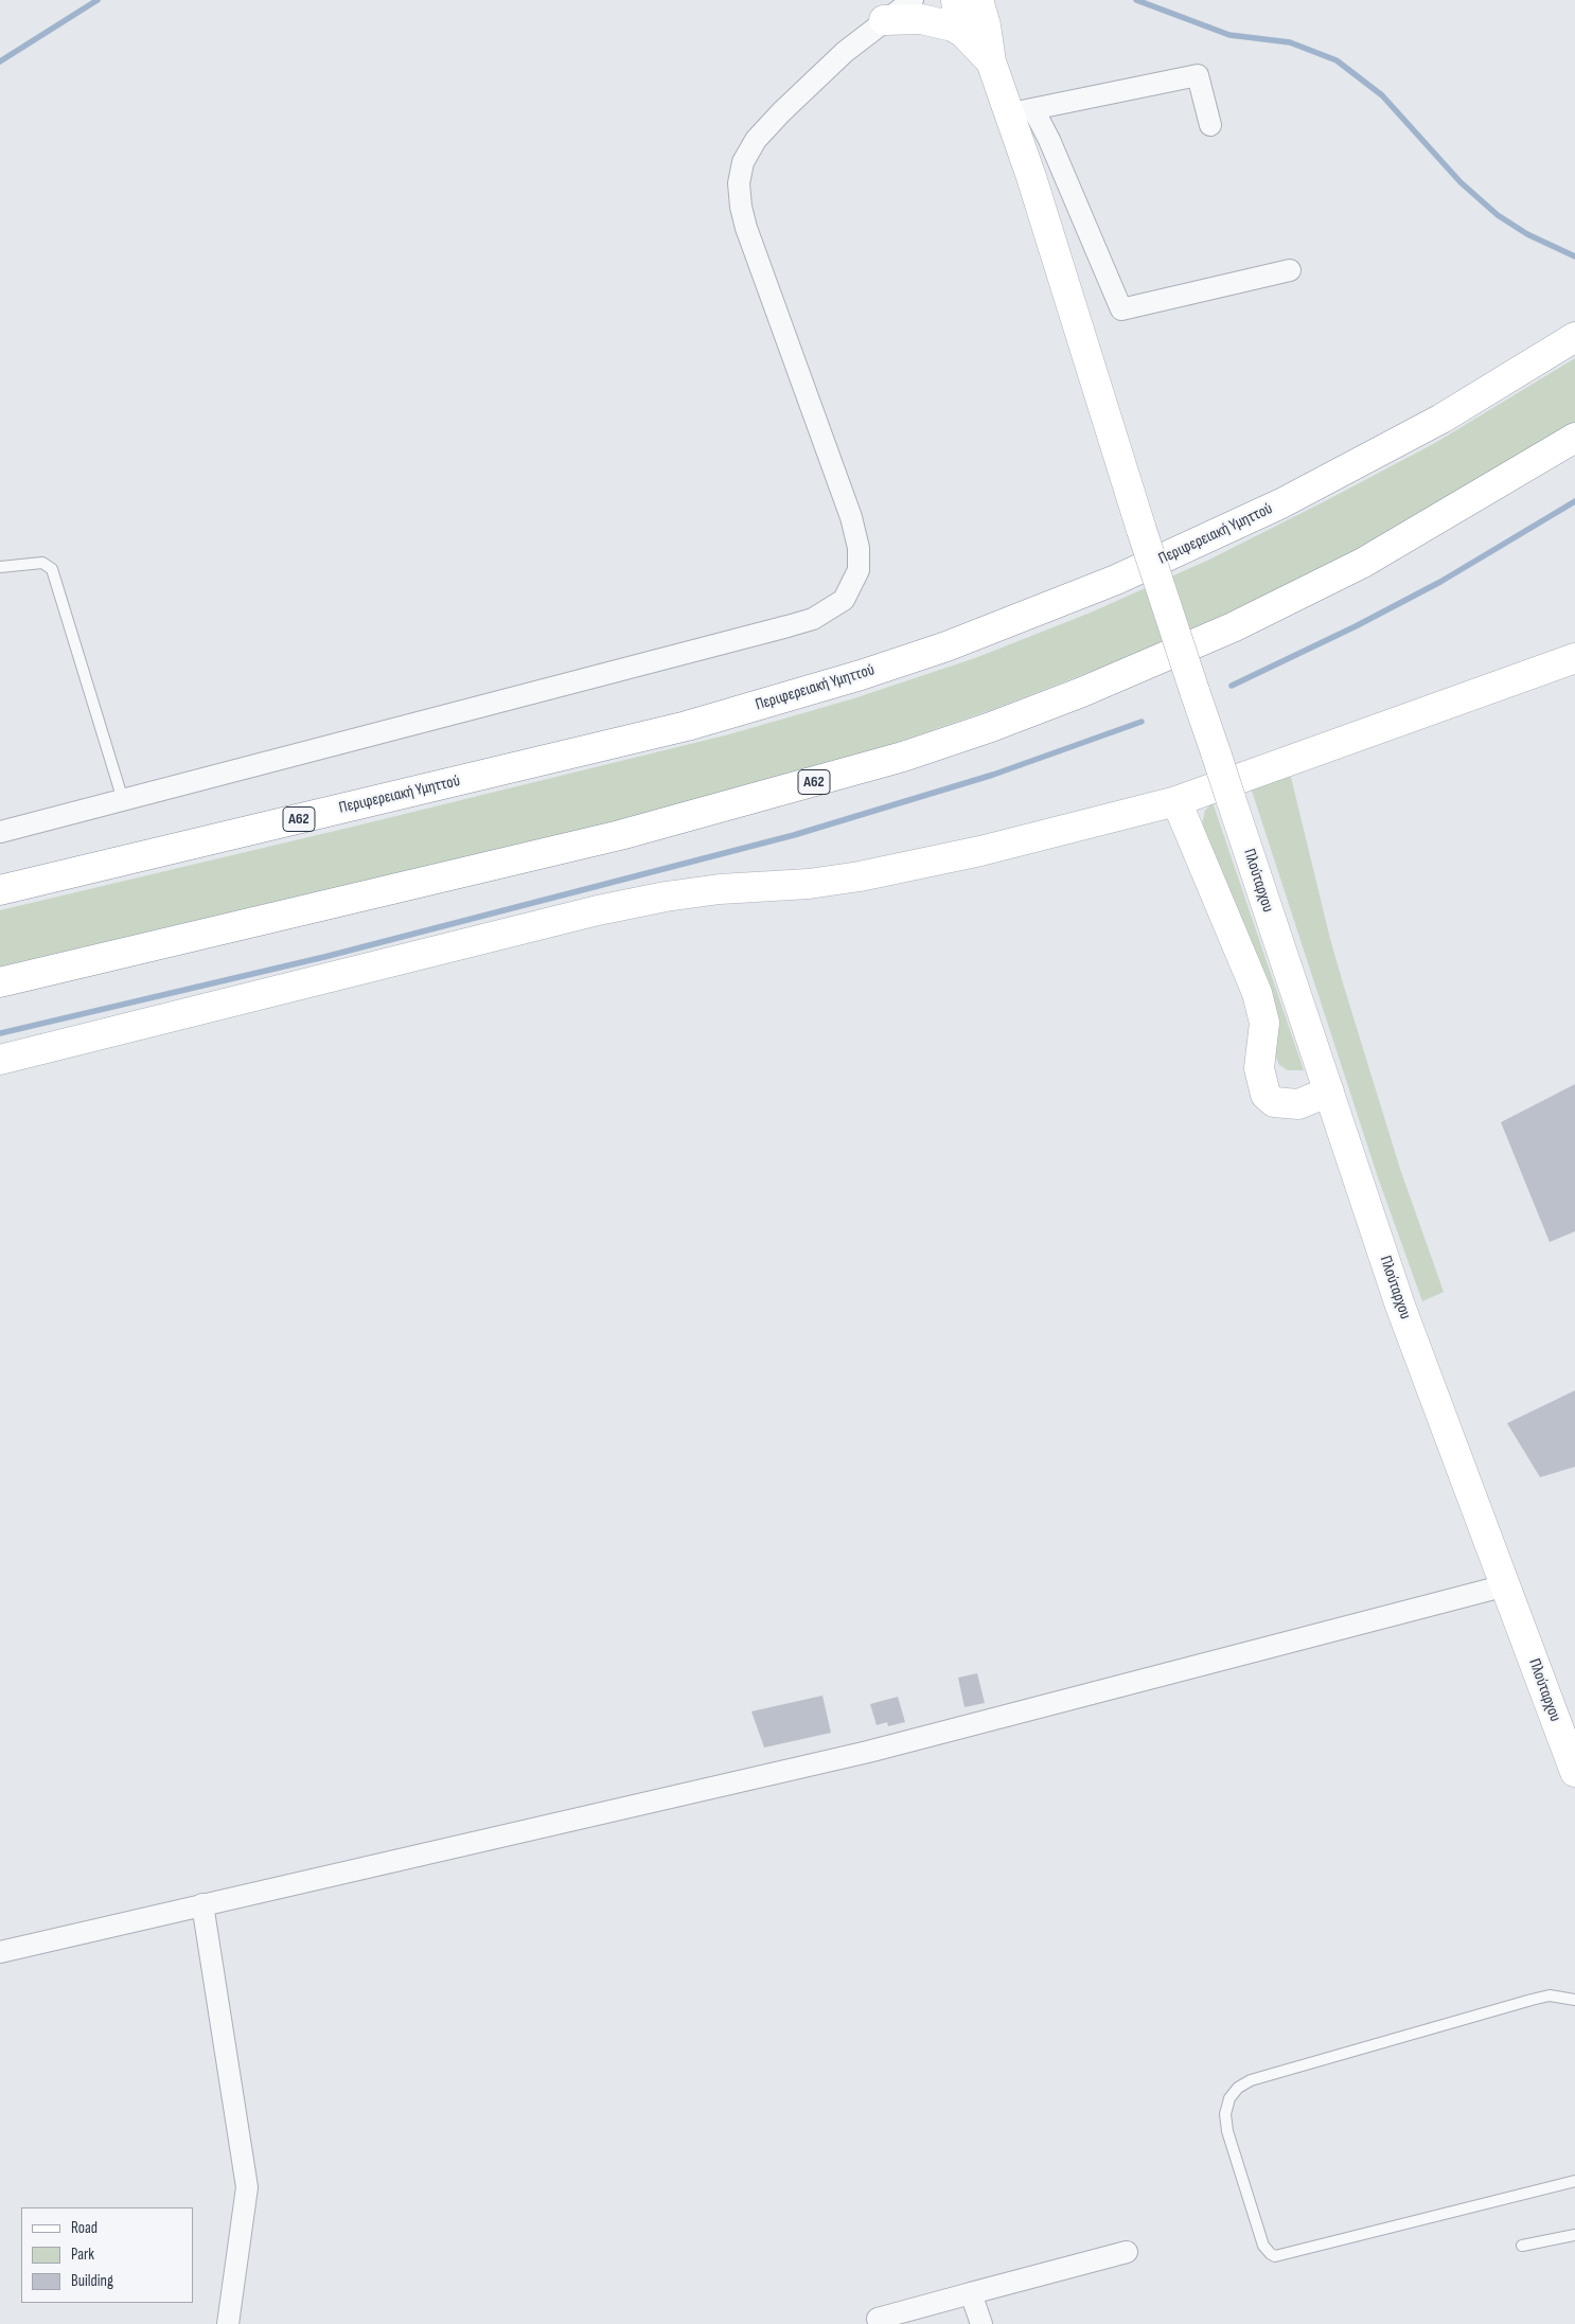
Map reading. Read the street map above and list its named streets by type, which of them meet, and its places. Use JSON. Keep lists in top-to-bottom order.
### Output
{
  "streets": {
    "main road": ["Περιφερειακή Υμηττού", "Α62", "Πλούταρχου"]
  },
  "legend": ["Road", "Park", "Building"]
}
